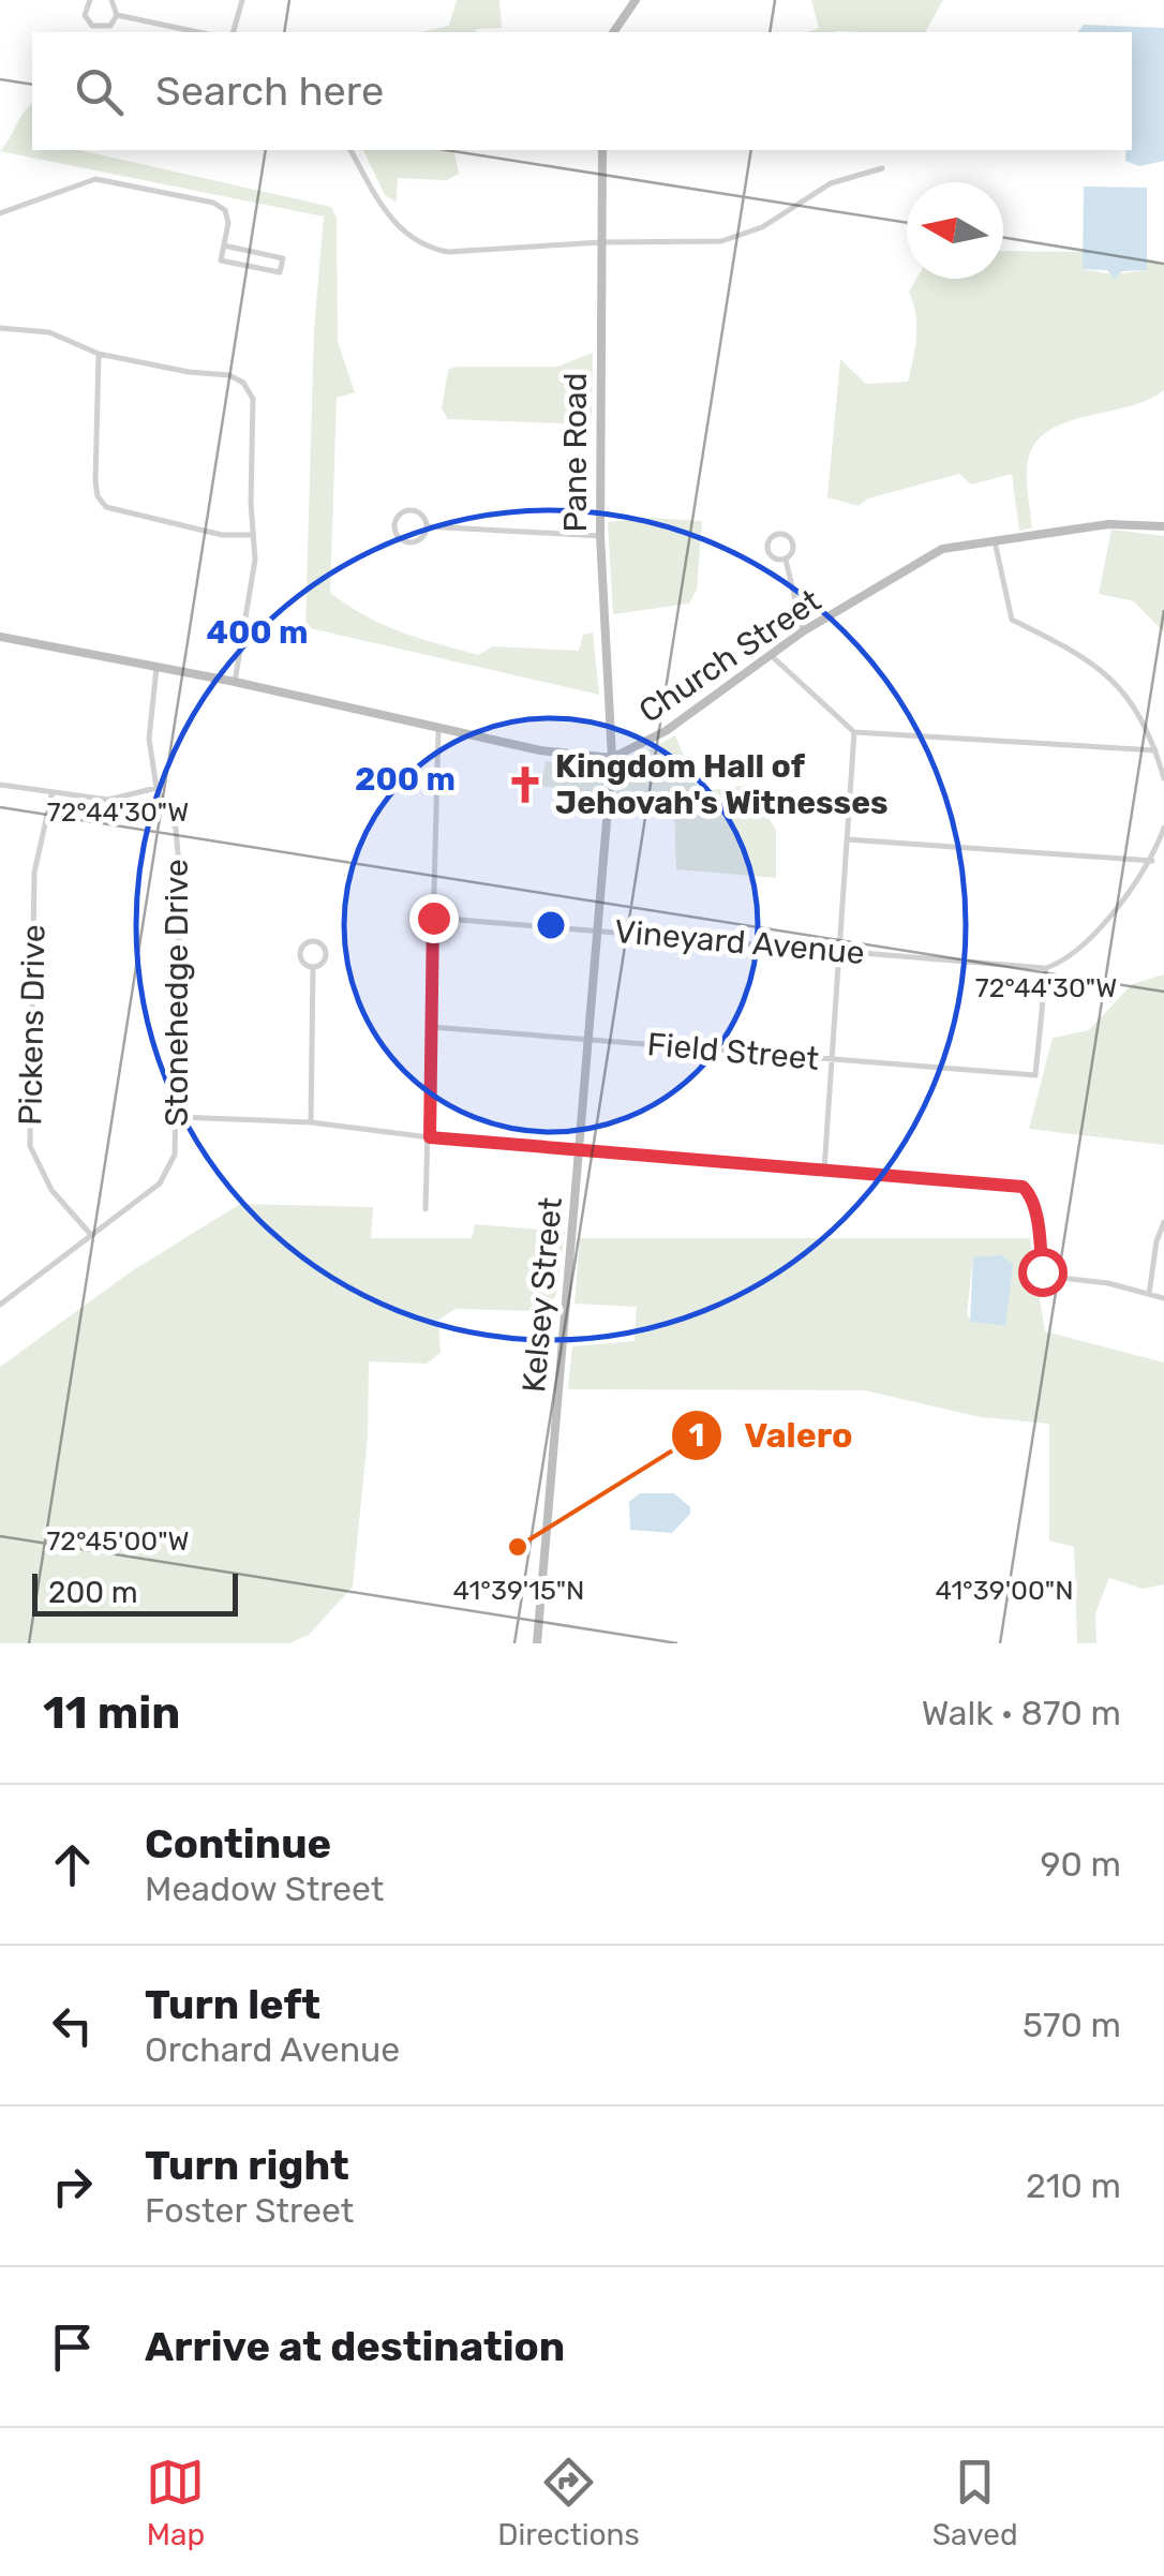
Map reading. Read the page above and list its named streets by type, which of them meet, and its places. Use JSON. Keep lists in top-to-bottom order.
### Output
{
  "streets": {
    "street": [
      "Pane Road",
      "Church Street",
      "Vineyard Avenue",
      "Stonehedge Drive",
      "Pickens Drive",
      "Field Street",
      "Kelsey Street"
    ]
  },
  "crossings": [
    ["Pane Road", "Church Street"],
    ["Pane Road", "Kelsey Street"],
    ["Church Street", "Kelsey Street"],
    ["Vineyard Avenue", "Field Street"],
    ["Vineyard Avenue", "Kelsey Street"],
    ["Stonehedge Drive", "Pickens Drive"],
    ["Field Street", "Kelsey Street"]
  ],
  "places": {
    "church": ["Kingdom Hall of Jehovah's Witnesses"],
    "other": ["Valero"]
  },
  "scale_bar": "200 m",
  "north": "left",
  "page": {
    "search": "Search here",
    "scale": "200 m",
    "heading": ["11 min", "Walk · 870 m"],
    "list": [
      ["Continue", "Meadow Street", "90 m"],
      ["Turn left", "Orchard Avenue", "570 m"],
      ["Turn right", "Foster Street", "210 m"],
      "Arrive at destination"
    ],
    "nav": ["Map", "Directions", "Saved"]
  },
  "coordinates": [
    "72°44'30\"W",
    "72°45'00\"W",
    "41°39'15\"N",
    "41°39'00\"N"
  ],
  "rings": ["400 m", "200 m"]
}
